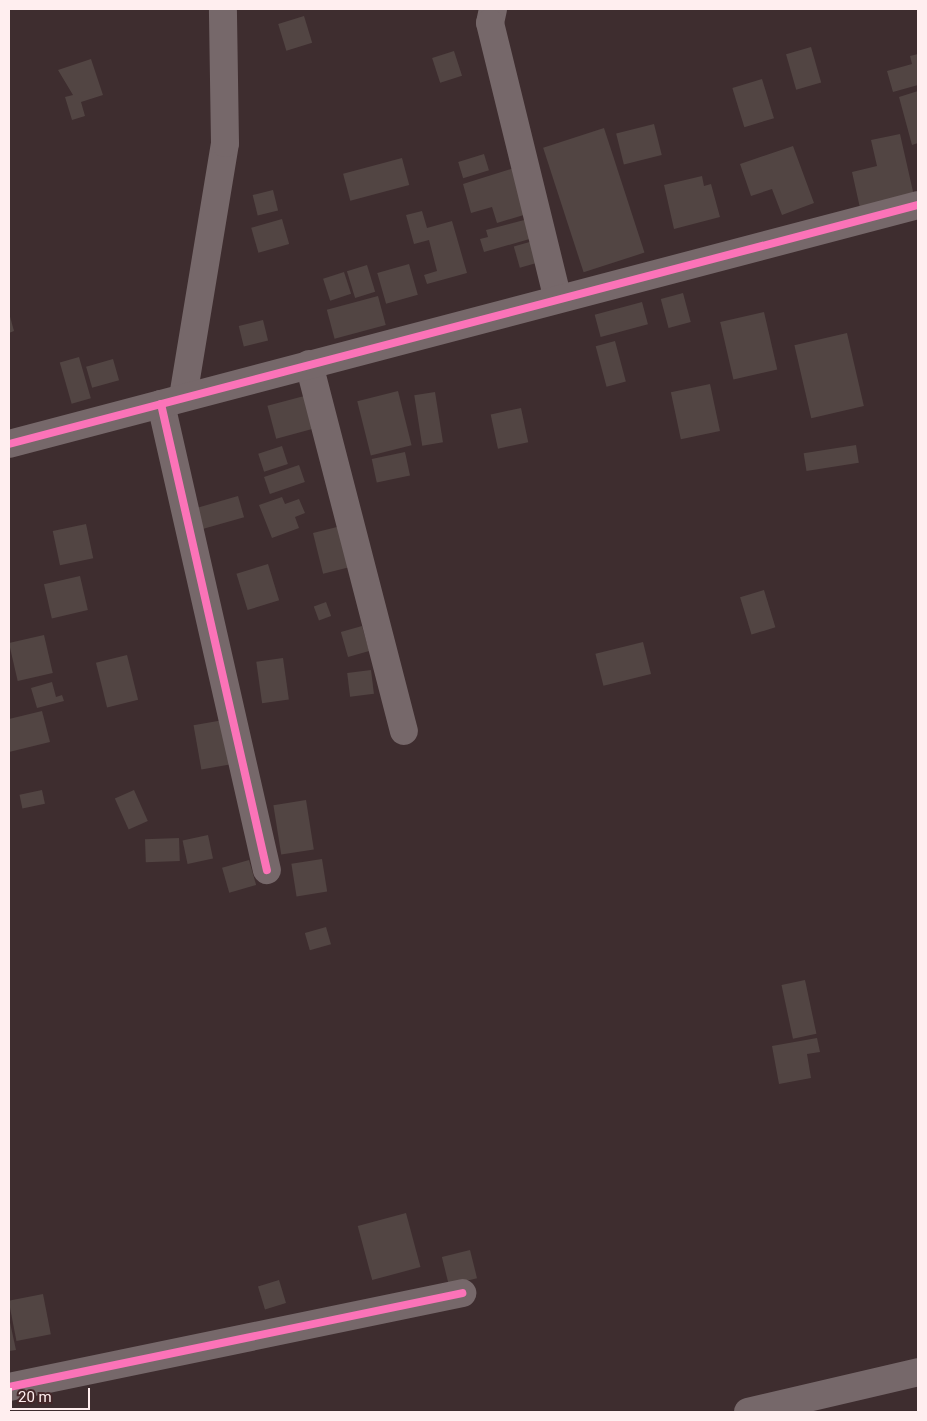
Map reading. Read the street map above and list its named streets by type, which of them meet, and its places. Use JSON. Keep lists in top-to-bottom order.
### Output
{
  "scale_bar": "20 m"
}
